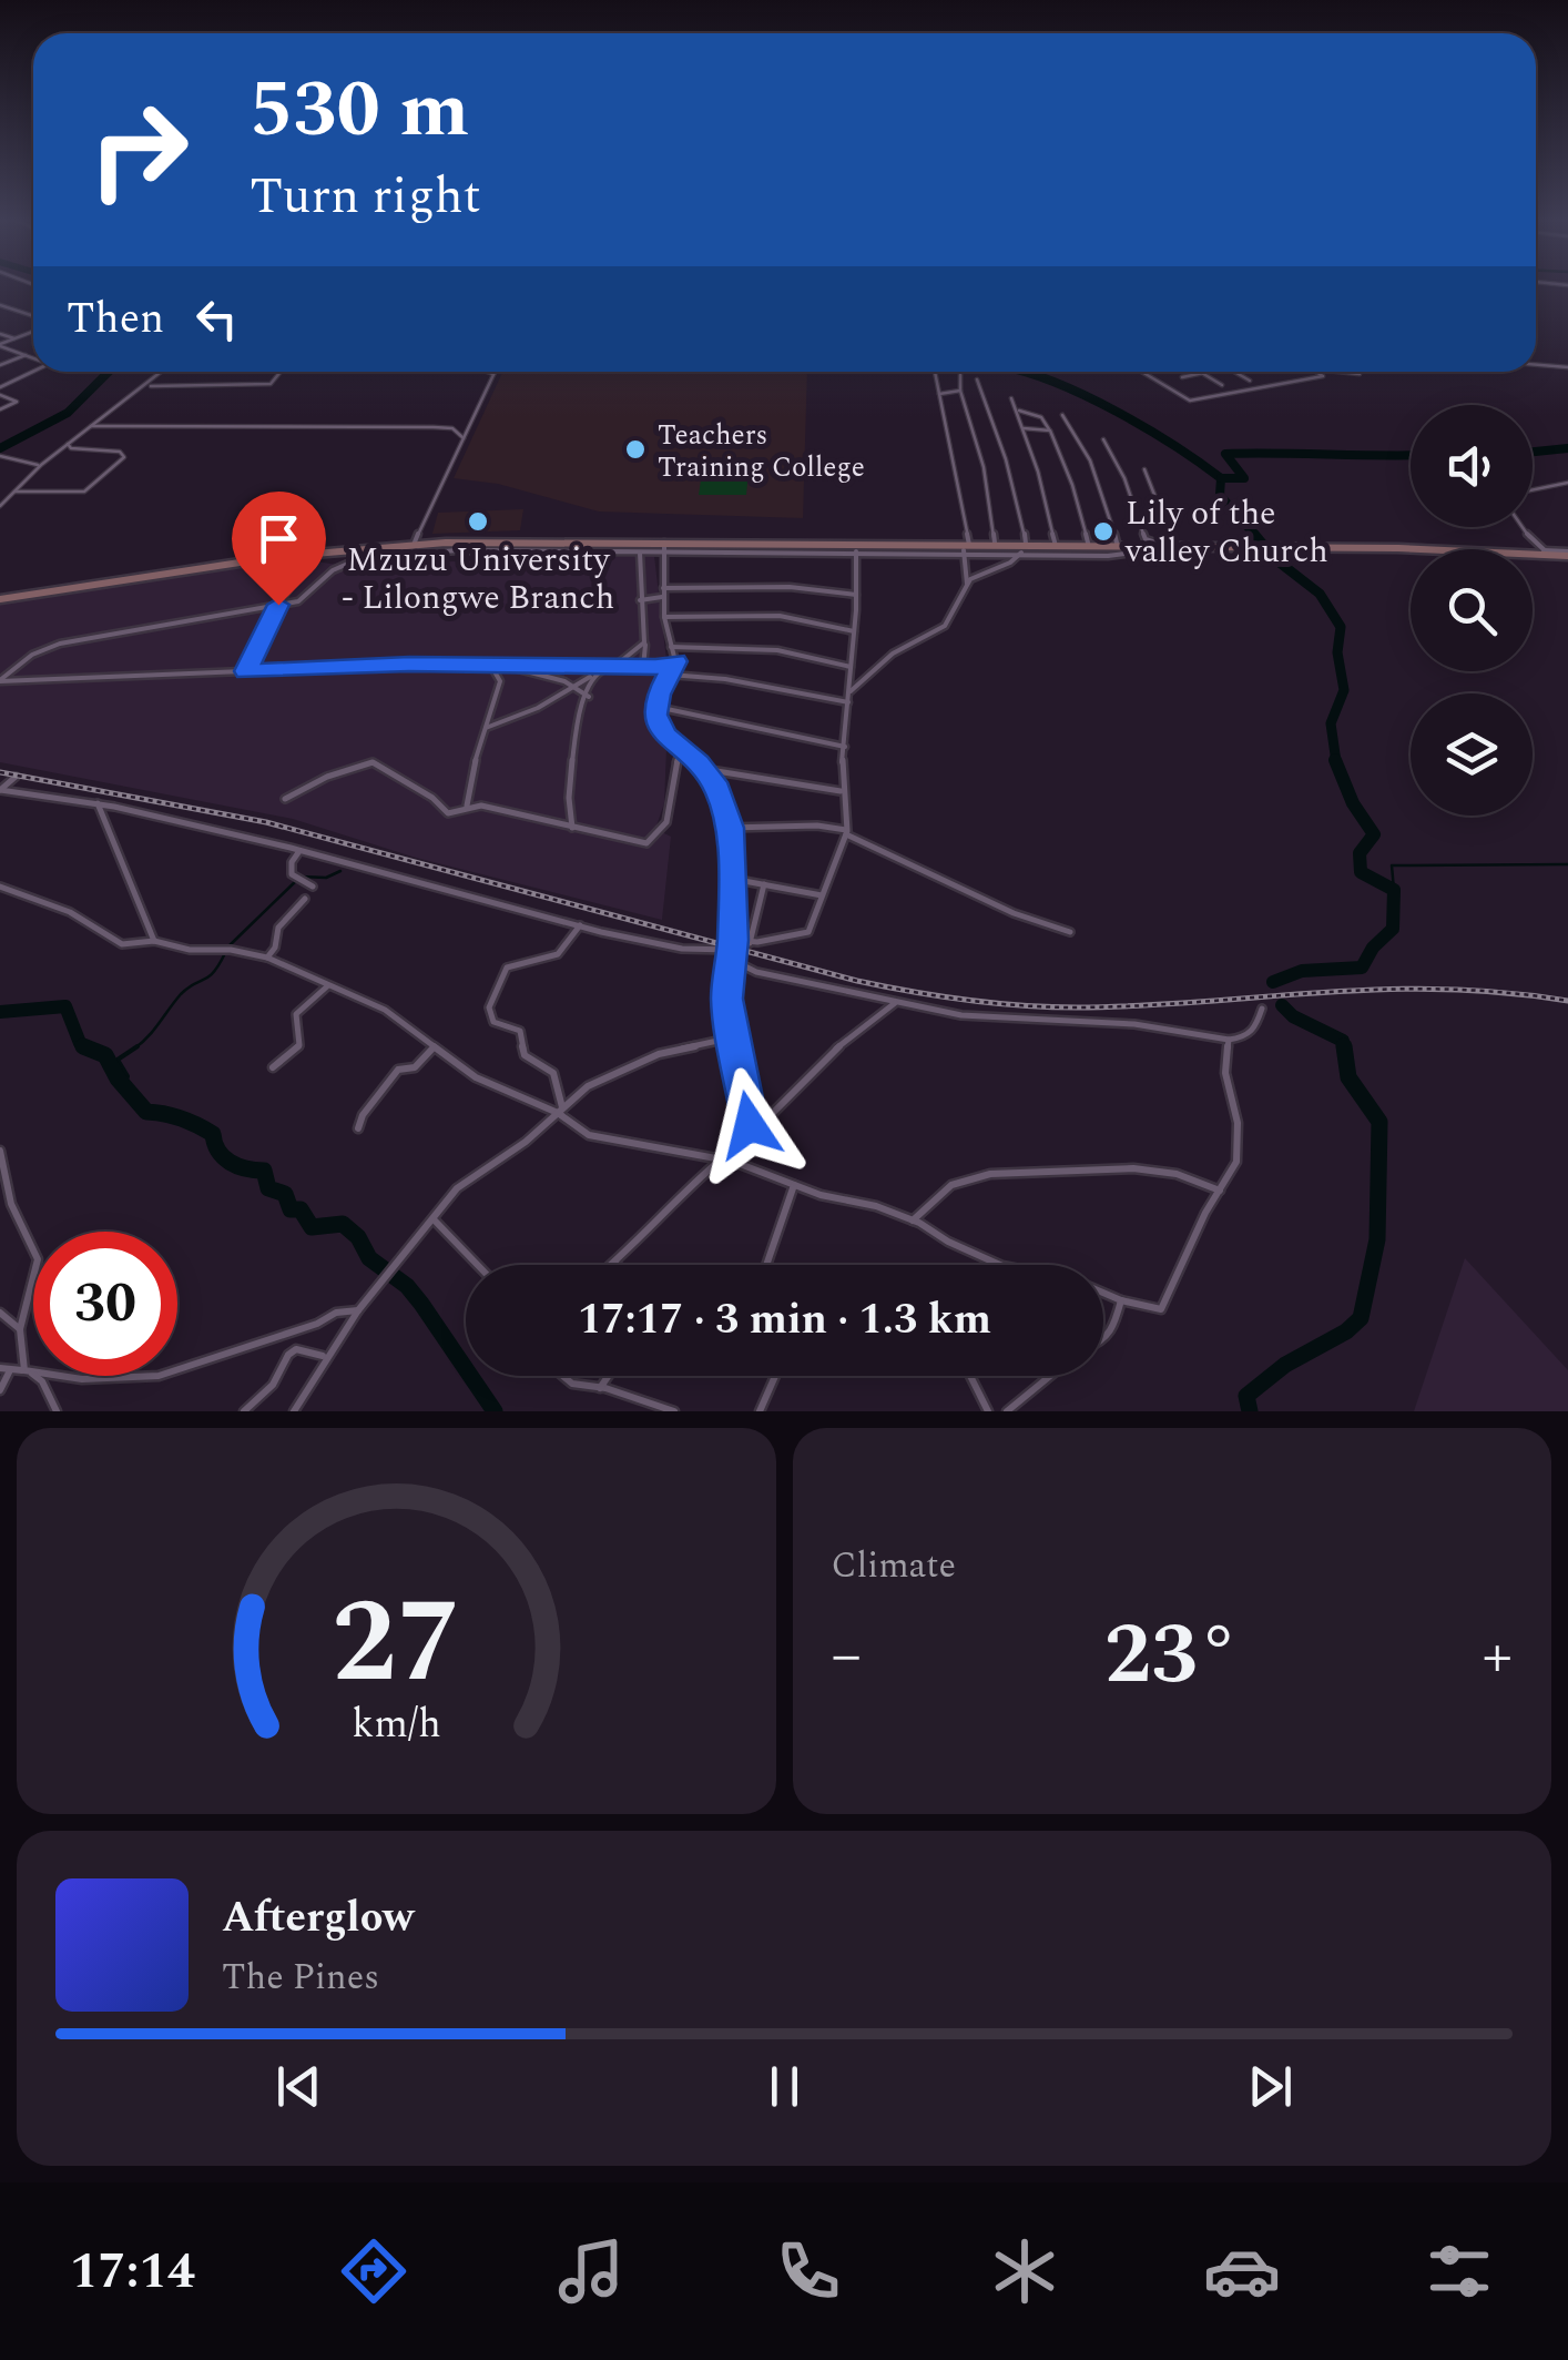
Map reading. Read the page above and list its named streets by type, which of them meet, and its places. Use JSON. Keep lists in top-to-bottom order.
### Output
{
  "places": ["Teachers Training College", "Mzuzu University - Lilongwe Branch", "Lily of the valley Church"],
  "page": {
    "turn": ["530 m", "Turn right"],
    "then": "Then",
    "limit": "30",
    "trip": "17:17 · 3 min · 1.3 km",
    "tile": "Climate",
    "heat": ["−", "23°", "+"],
    "song": ["Afterglow", "The Pines"],
    "tabs": "17:14",
    "gauge": ["27", "km/h"]
  }
}
